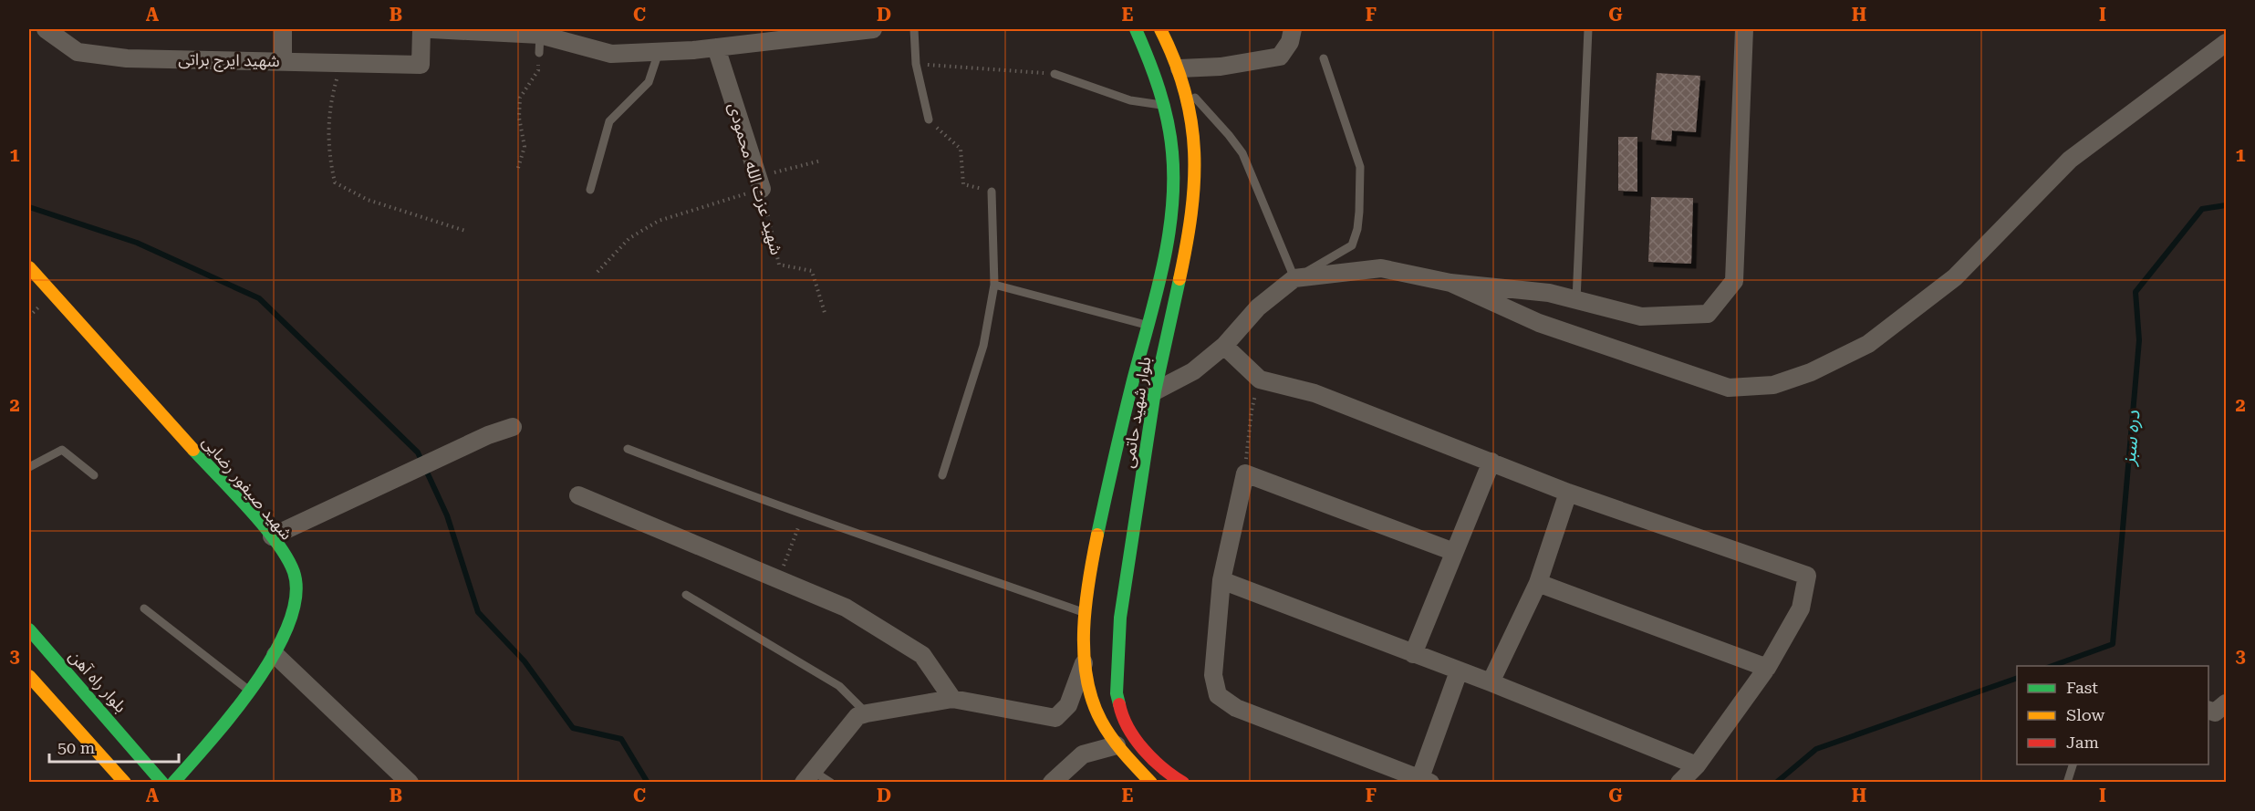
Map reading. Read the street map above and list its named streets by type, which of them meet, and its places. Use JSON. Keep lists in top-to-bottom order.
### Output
{
  "streets": {
    "main road": ["بلوار شهید حاتمی", "شهید صیفور رضایی", "بلوار راه آهن"],
    "street": ["شهید ایرج براتی", "شهید عزت الله محمودی"]
  },
  "water": ["دره سبز"],
  "legend": ["Fast", "Slow", "Jam"],
  "scale_bar": "50 m",
  "grid": {
    "columns": [
      "A",
      "B",
      "C",
      "D",
      "E",
      "F",
      "G",
      "H",
      "I"
    ],
    "rows": ["1", "2", "3"]
  }
}
